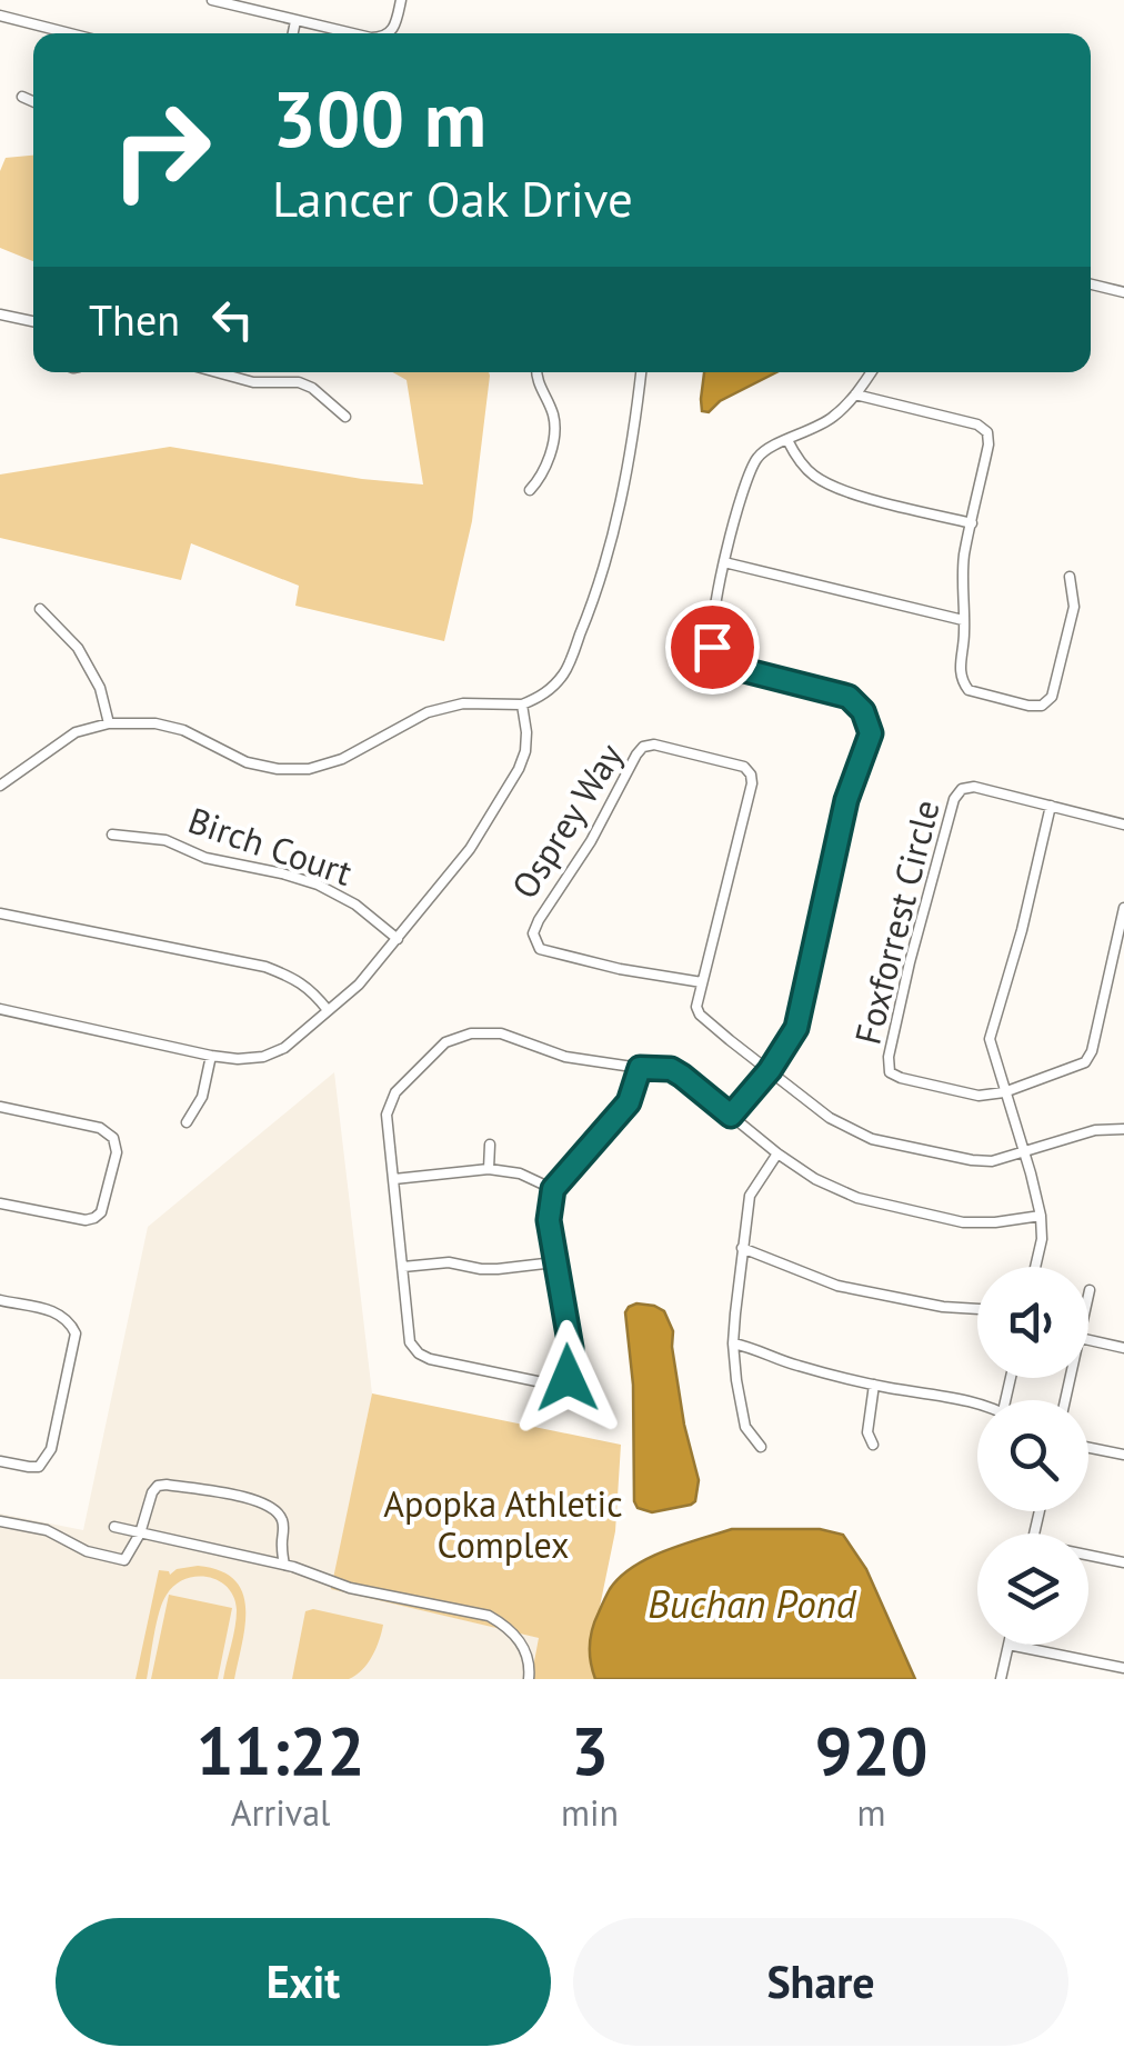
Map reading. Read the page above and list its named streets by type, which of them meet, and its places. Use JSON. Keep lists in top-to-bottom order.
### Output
{
  "streets": {
    "street": ["Osprey Way", "Birch Court", "Foxforrest Circle"]
  },
  "water": ["Buchan Pond"],
  "parks": ["Apopka Athletic Complex"],
  "page": {
    "turn": ["300 m", "Lancer Oak Drive"],
    "then": "Then",
    "eta": [
      "11:22",
      "Arrival",
      "3",
      "min",
      "920",
      "m"
    ],
    "buttons": ["Exit", "Share"]
  }
}
